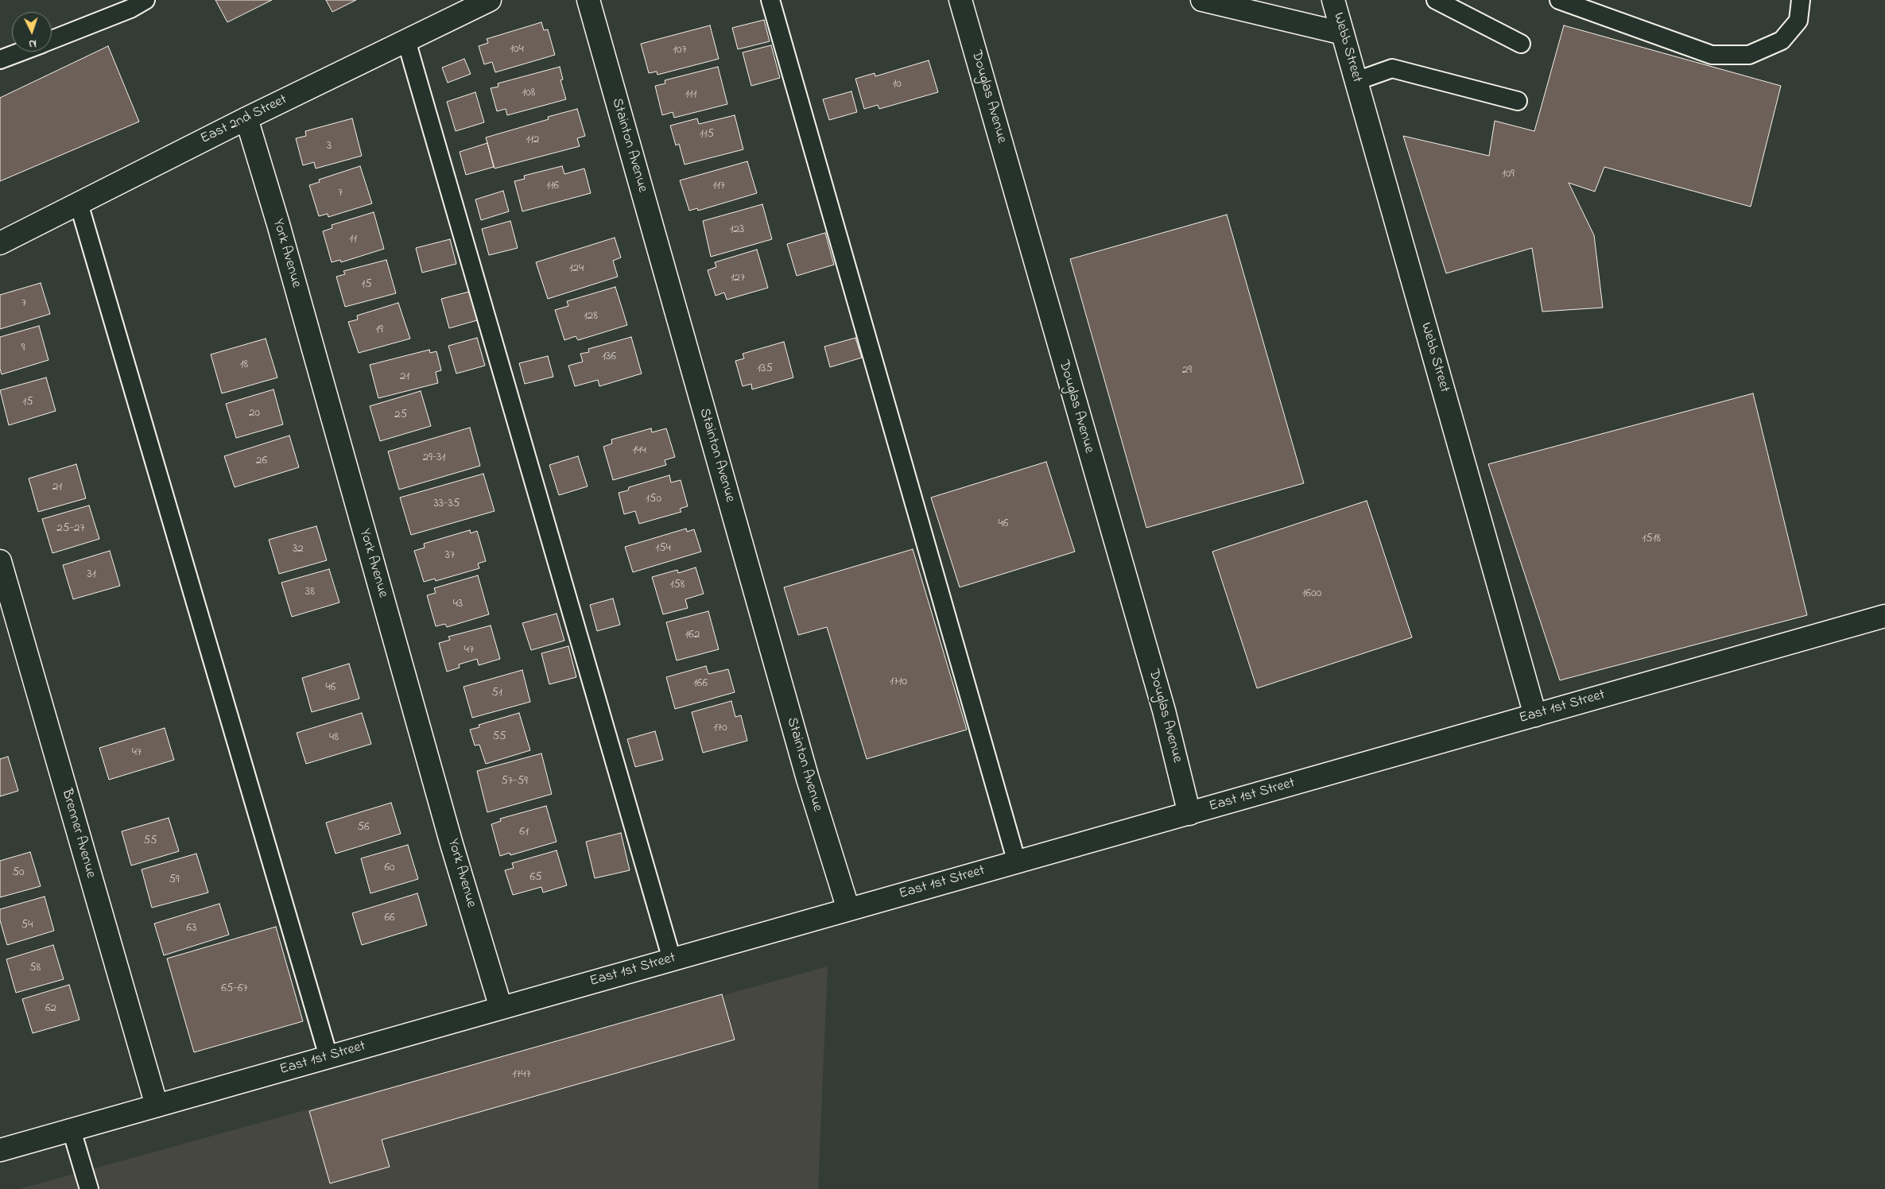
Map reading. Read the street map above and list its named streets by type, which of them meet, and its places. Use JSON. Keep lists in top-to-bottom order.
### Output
{
  "streets": {
    "street": [
      "Webb Street",
      "Douglas Avenue",
      "East 2nd Street",
      "Stainton Avenue",
      "York Avenue",
      "East 1st Street",
      "Brenner Avenue"
    ]
  },
  "crossings": [
    ["Webb Street", "East 1st Street"],
    ["Douglas Avenue", "East 1st Street"],
    ["East 2nd Street", "York Avenue"],
    ["Stainton Avenue", "East 1st Street"],
    ["York Avenue", "East 1st Street"],
    ["East 1st Street", "Brenner Avenue"]
  ],
  "house_numbers": [
    "104",
    "107",
    "10",
    "108",
    "111",
    "115",
    "112",
    "3",
    "109",
    "116",
    "117",
    "7",
    "123",
    "11",
    "124",
    "127",
    "15",
    "7",
    "128",
    "19",
    "9",
    "136",
    "18",
    "135",
    "29",
    "21",
    "15",
    "20",
    "25",
    "144",
    "29-31",
    "26",
    "21",
    "150",
    "33-35",
    "46",
    "25-27",
    "1518",
    "154",
    "32",
    "37",
    "31",
    "158",
    "38",
    "1600",
    "43",
    "162",
    "47",
    "1710",
    "166",
    "46",
    "51",
    "170",
    "55",
    "48",
    "47",
    "57-59",
    "56",
    "61",
    "55",
    "60",
    "50",
    "65",
    "59",
    "66",
    "54",
    "63",
    "58",
    "65-67",
    "62",
    "1747"
  ],
  "north": "bottom"
}
